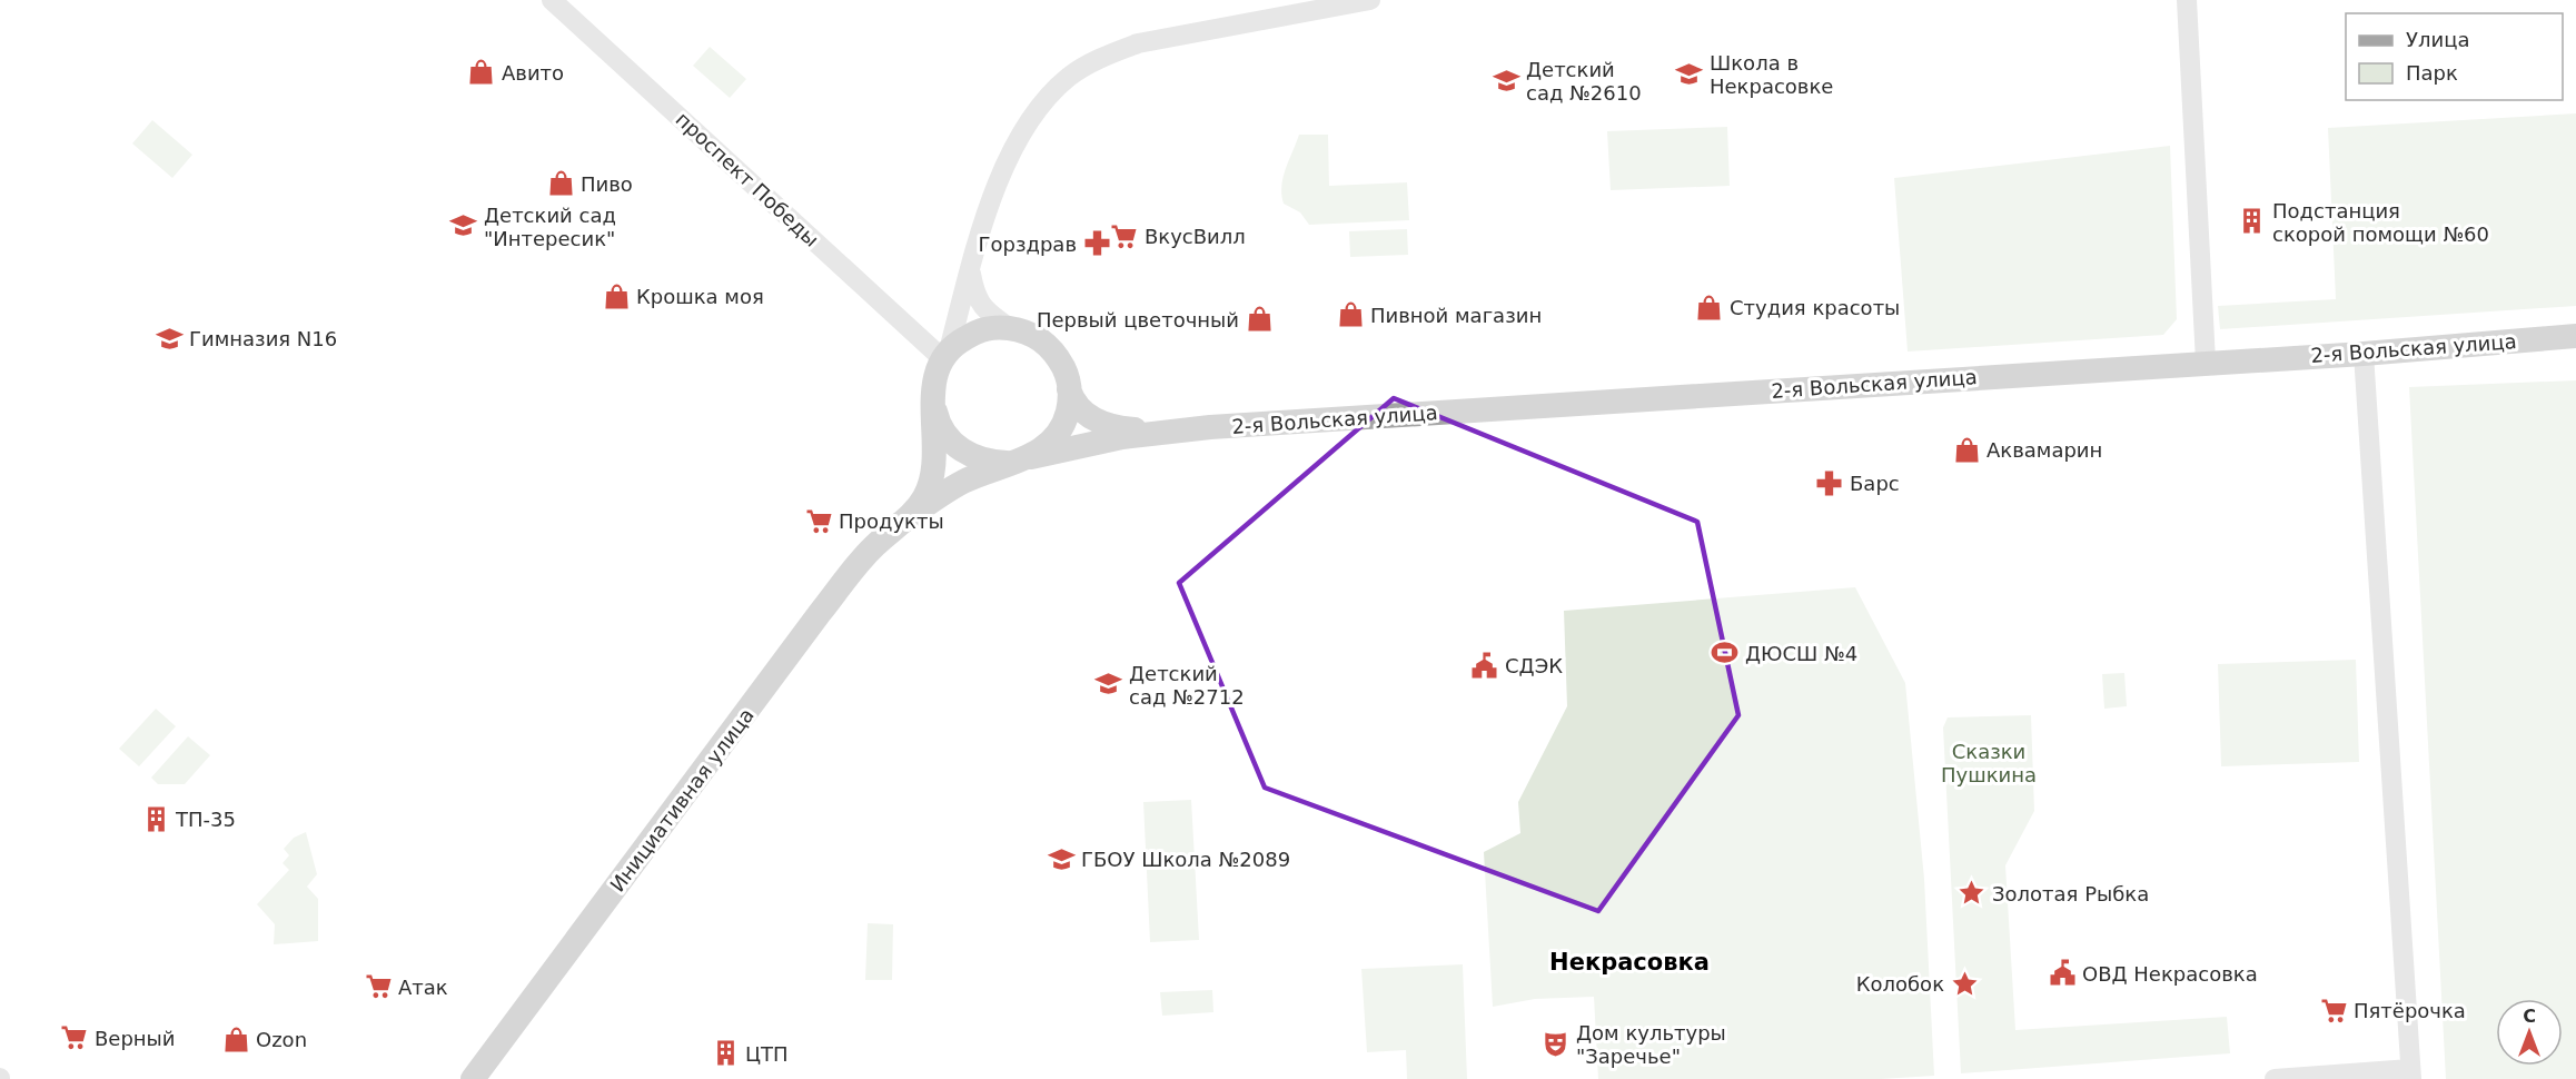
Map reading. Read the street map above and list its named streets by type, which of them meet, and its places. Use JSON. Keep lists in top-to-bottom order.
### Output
{
  "streets": {
    "main road": ["2-я Вольская улица", "Инициативная улица"],
    "street": ["проспект Победы"]
  },
  "crossings": [
    ["проспект Победы", "2-я Вольская улица"],
    ["проспект Победы", "Инициативная улица"],
    ["2-я Вольская улица", "Инициативная улица"]
  ],
  "districts": ["Некрасовка"],
  "parks": ["Сказки Пушкина"],
  "places": {
    "shop": [
      "Авито",
      "Пиво",
      "Крошка моя",
      "Студия красоты",
      "Пивной магазин",
      "Первый цветочный",
      "Аквамарин",
      "Ozon"
    ],
    "school or university": [
      "Школа в Некрасовке",
      "Детский сад №2610",
      "Детский сад \"Интересик\"",
      "Гимназия N16",
      "Детский сад №2712",
      "ГБОУ Школа №2089"
    ],
    "building": ["Подстанция скорой помощи №60", "ТП-35", "ЦТП"],
    "supermarket": [
      "ВкусВилл",
      "Продукты",
      "Атак",
      "Пятёрочка",
      "Верный"
    ],
    "pharmacy": ["Горздрав", "Барс"],
    "sports": ["ДЮСШ №4"],
    "public building": ["СДЭК", "ОВД Некрасовка"],
    "place": ["Золотая Рыбка", "Колобок"],
    "theatre": ["Дом культуры \"Заречье\""]
  },
  "legend": ["Улица", "Парк"],
  "north": "top"
}
